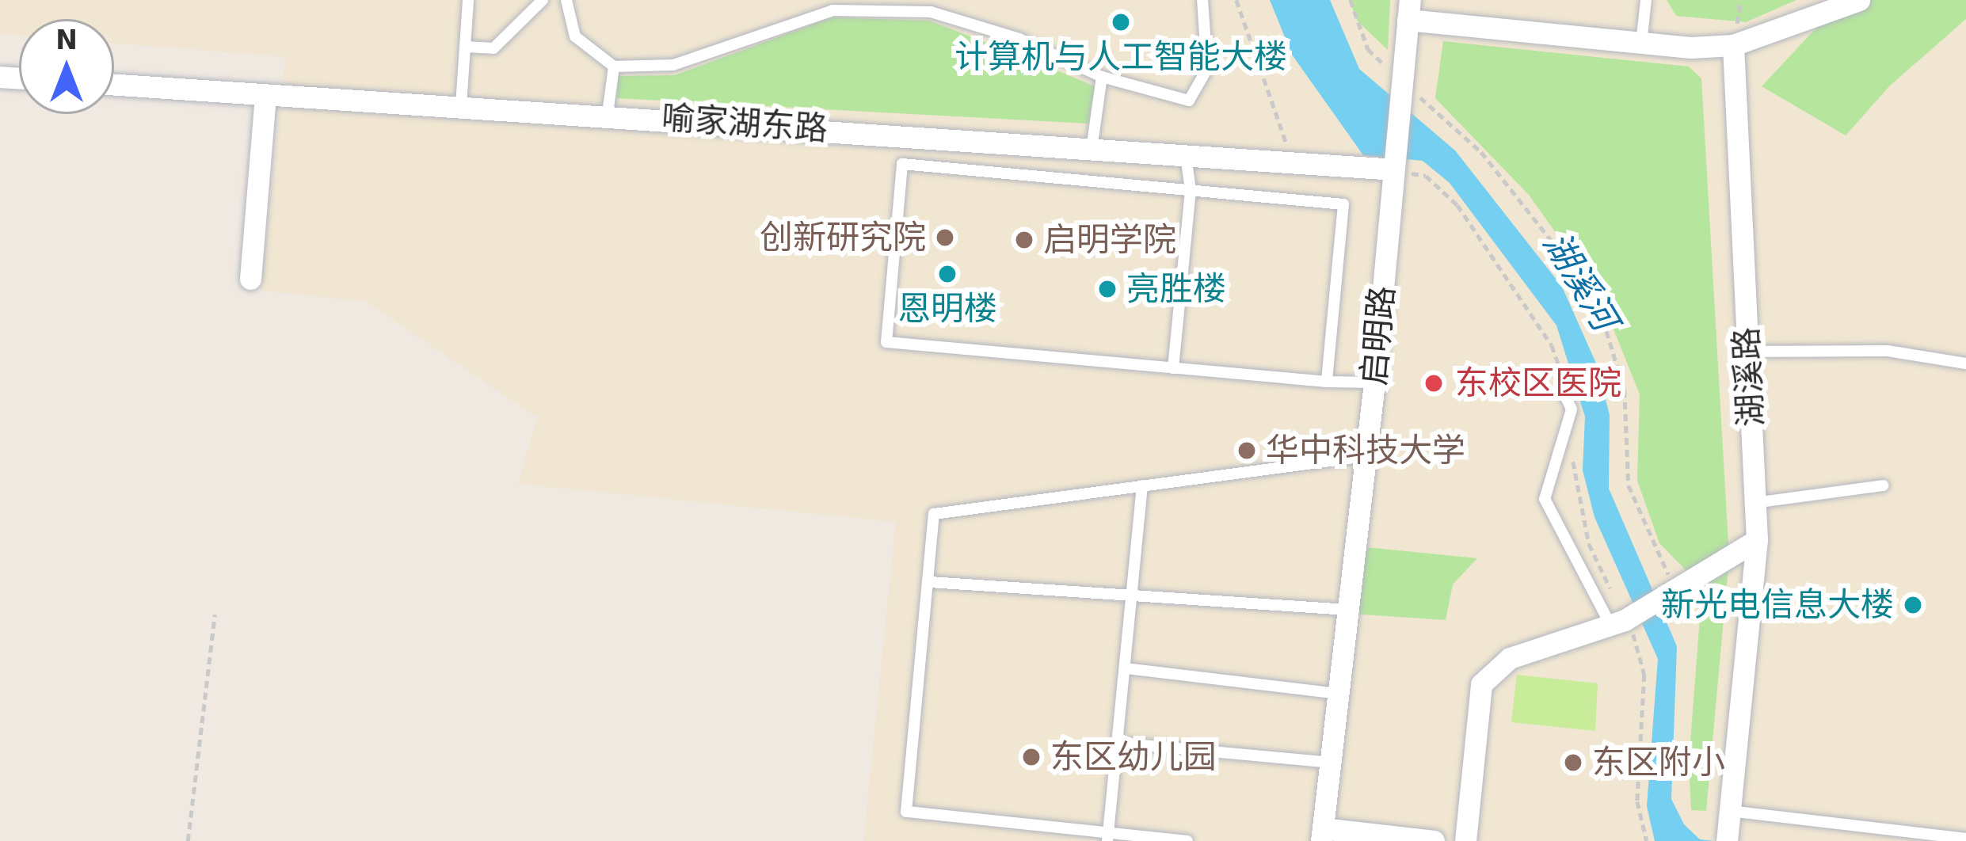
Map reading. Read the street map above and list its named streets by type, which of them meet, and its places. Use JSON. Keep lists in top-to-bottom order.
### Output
{
  "streets": {
    "street": ["喻家湖东路", "启明路", "湖溪路"]
  },
  "crossings": [
    ["喻家湖东路", "启明路"]
  ],
  "water": ["湖溪河"],
  "places": [
    "计算机与人工智能大楼",
    "创新研究院",
    "启明学院",
    "恩明楼",
    "亮胜楼",
    "东校区医院",
    "华中科技大学",
    "新光电信息大楼",
    "东区幼儿园",
    "东区附小"
  ],
  "north": "top"
}
